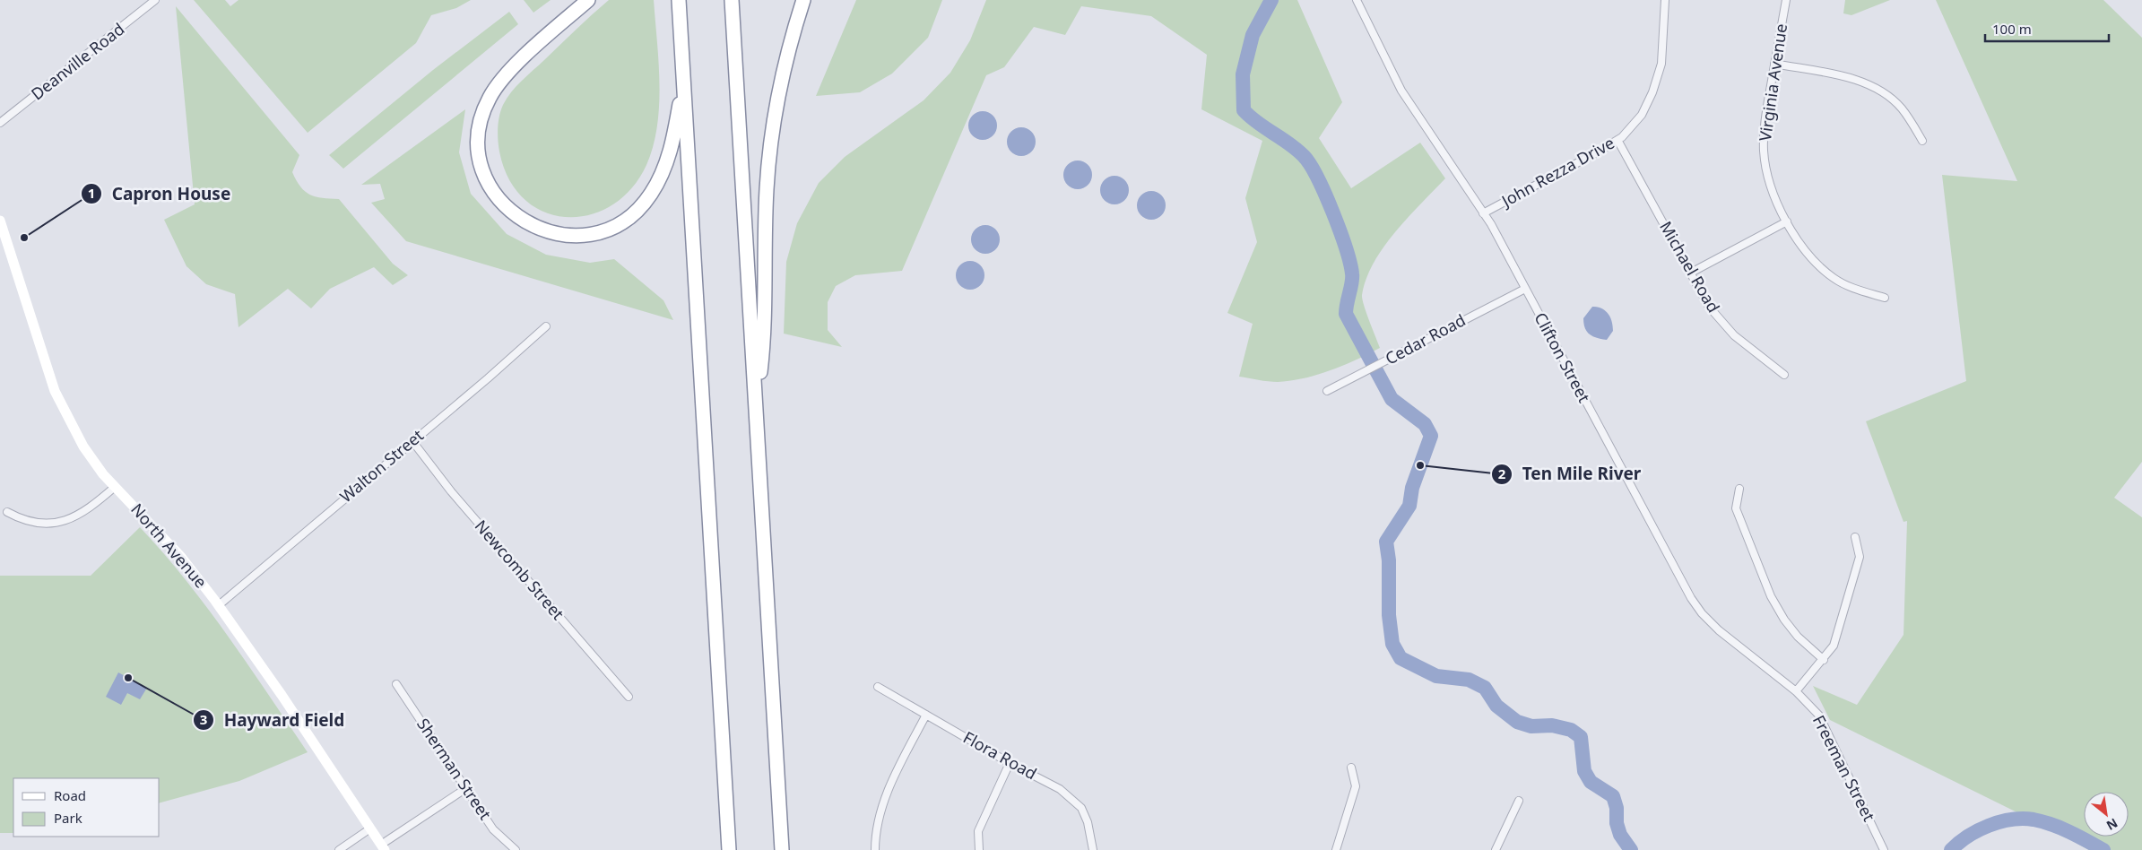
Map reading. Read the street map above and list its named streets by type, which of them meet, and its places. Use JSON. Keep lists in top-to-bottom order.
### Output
{
  "streets": {
    "main road": ["North Avenue"],
    "street": [
      "Deanville Road",
      "Virginia Avenue",
      "John Rezza Drive",
      "Michael Road",
      "Cedar Road",
      "Clifton Street",
      "Walton Street",
      "Newcomb Street",
      "Flora Road",
      "Freeman Street",
      "Sherman Street"
    ]
  },
  "crossings": [
    ["John Rezza Drive", "Michael Road"],
    ["John Rezza Drive", "Clifton Street"],
    ["Cedar Road", "Clifton Street"],
    ["Clifton Street", "Freeman Street"],
    ["Walton Street", "North Avenue"],
    ["Walton Street", "Newcomb Street"]
  ],
  "places": ["Capron House", "Ten Mile River", "Hayward Field"],
  "legend": ["Road", "Park"],
  "scale_bar": "100 m",
  "north": "bottom right"
}
